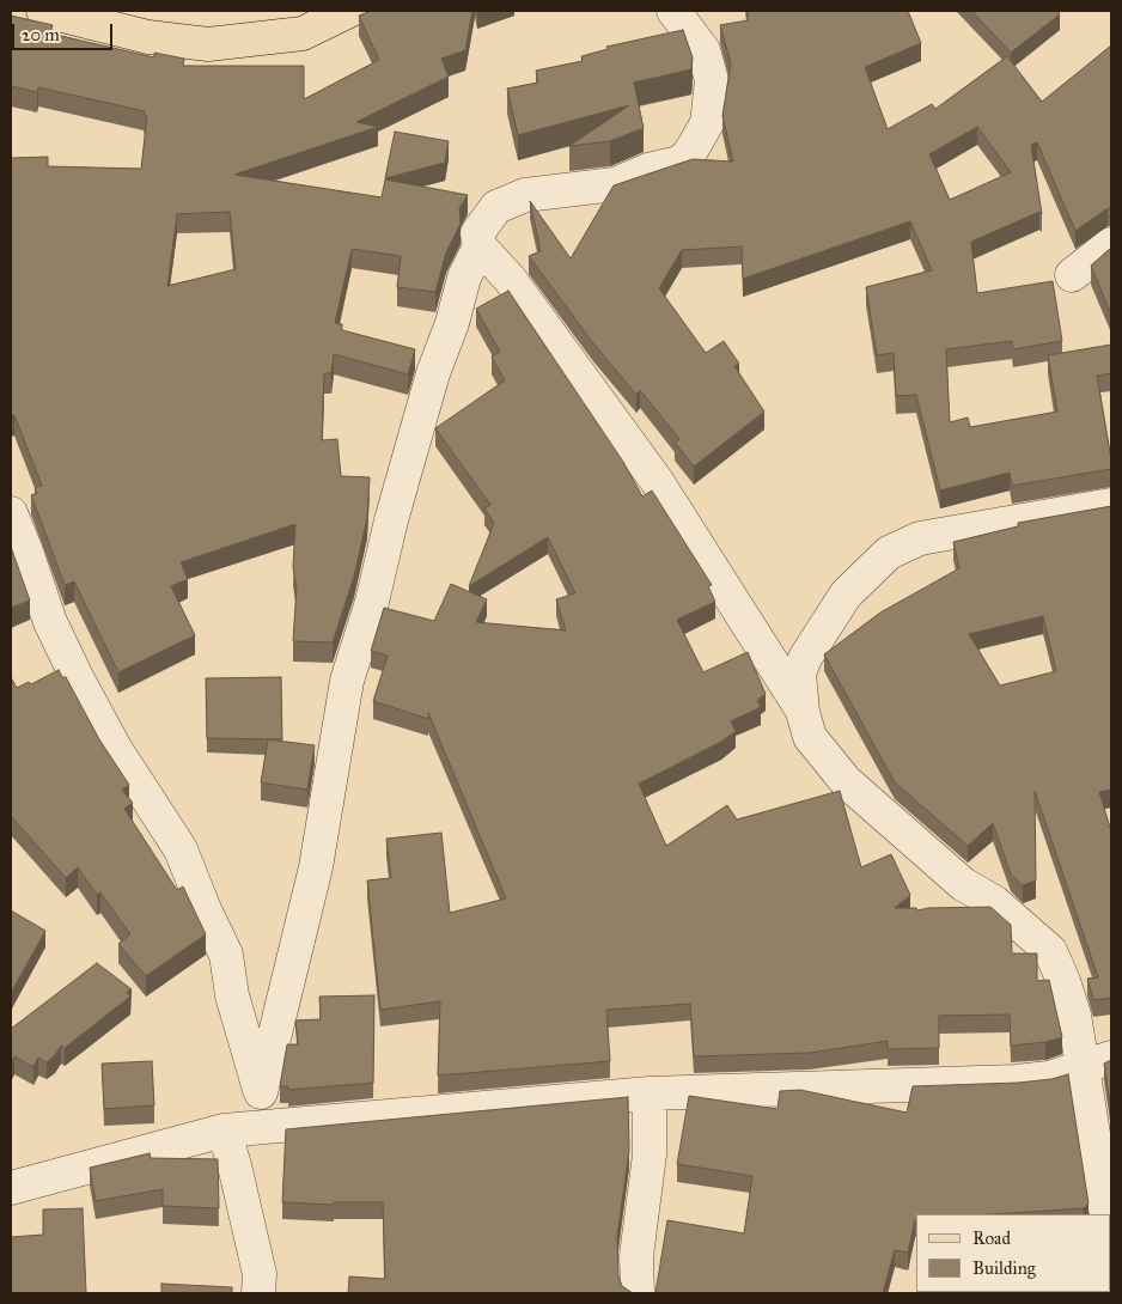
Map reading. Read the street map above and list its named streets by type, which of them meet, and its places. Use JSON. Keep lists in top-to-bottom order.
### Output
{
  "legend": ["Road", "Building"],
  "scale_bar": "20 m"
}
